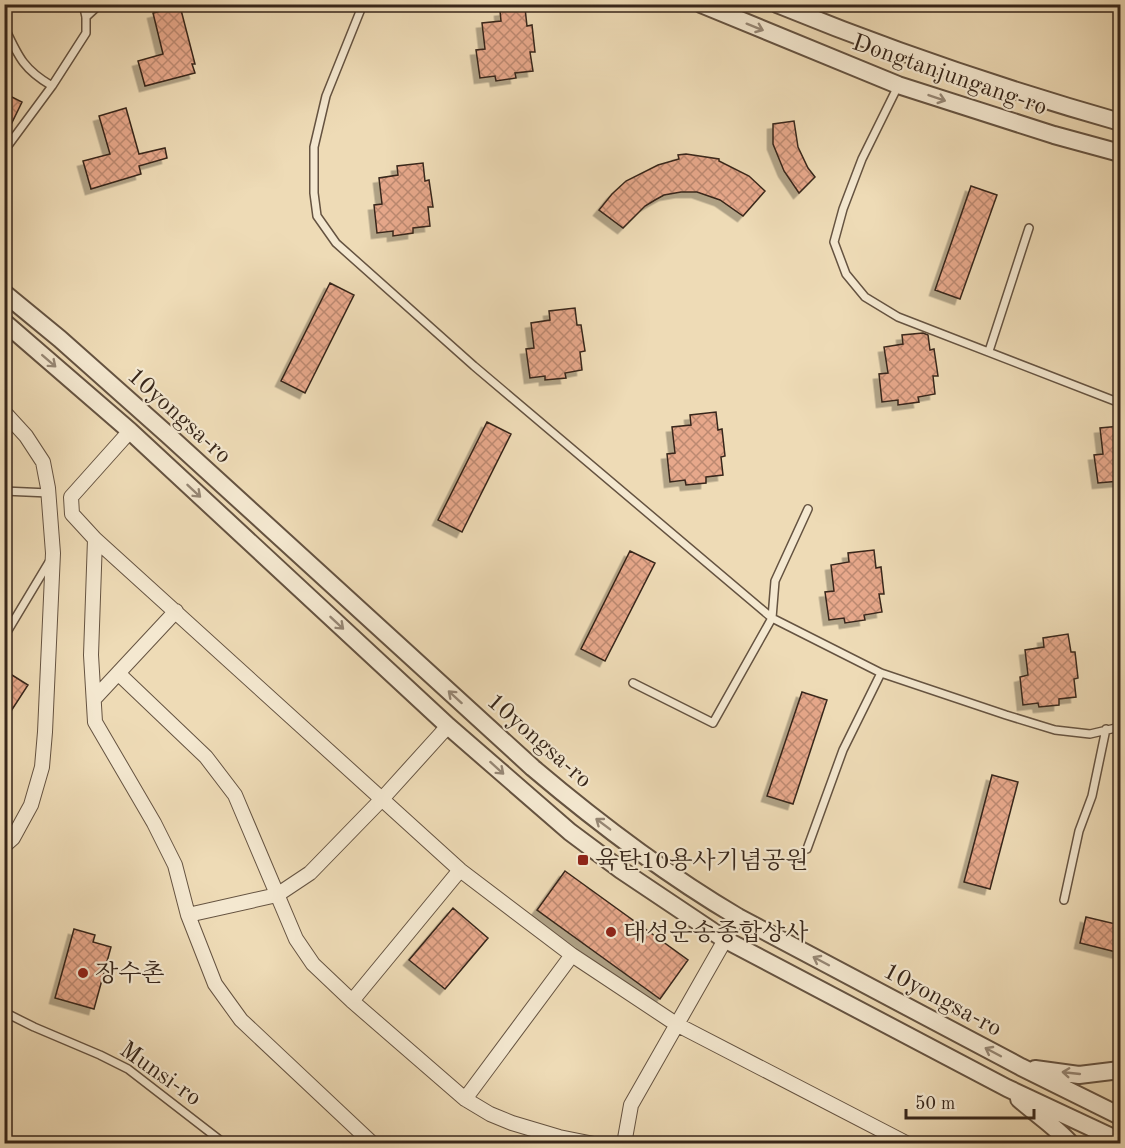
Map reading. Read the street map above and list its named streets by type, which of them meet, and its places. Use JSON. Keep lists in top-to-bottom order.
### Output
{
  "streets": {
    "street": ["Dongtanjungang-ro", "10yongsa-ro"],
    "lane": ["Munsi-ro"]
  },
  "places": {
    "transit": ["육탄10용사기념공원"],
    "other": ["태성운송종합상사", "장수촌"]
  },
  "scale_bar": "50 m"
}
